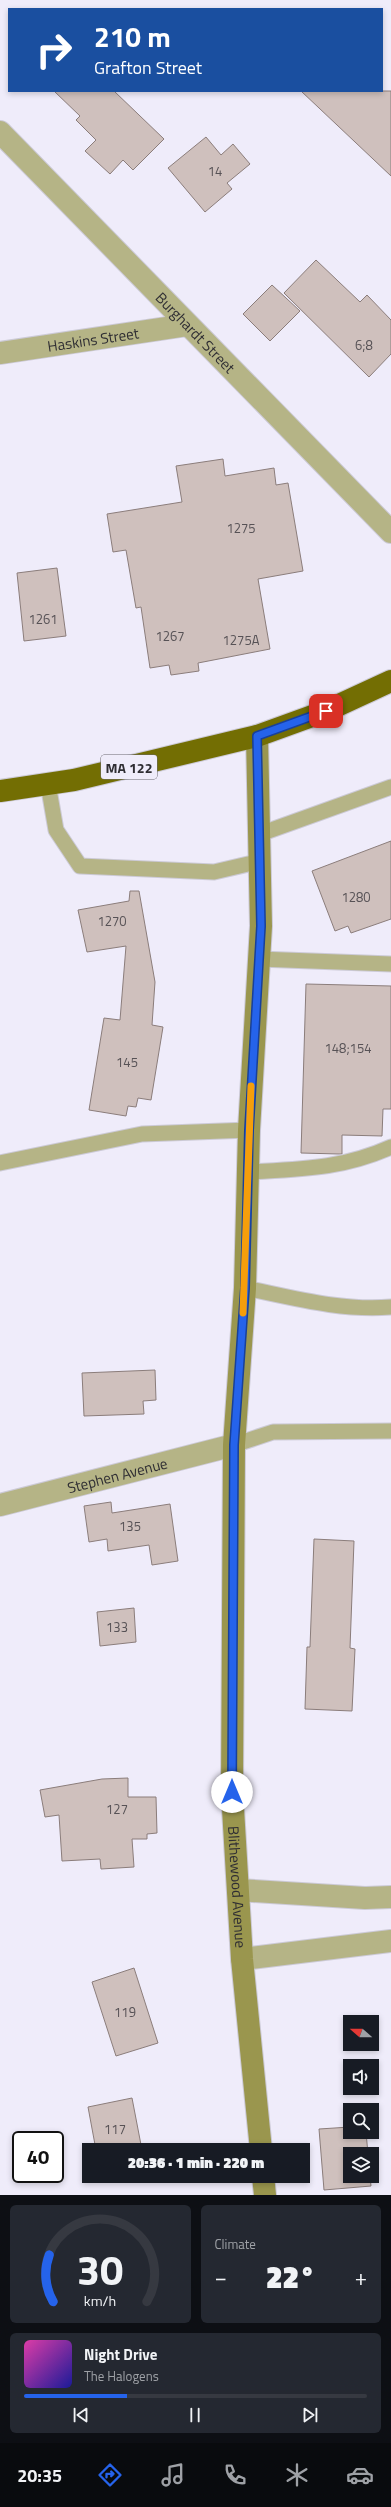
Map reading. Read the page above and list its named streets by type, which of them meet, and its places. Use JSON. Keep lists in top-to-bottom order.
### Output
{
  "streets": {
    "highway": ["MA 122"],
    "street": [
      "Burghardt Street",
      "Haskins Street",
      "Stephen Avenue",
      "Blithewood Avenue"
    ]
  },
  "crossings": [
    ["Burghardt Street", "Haskins Street"],
    ["MA 122", "Blithewood Avenue"],
    ["Stephen Avenue", "Blithewood Avenue"]
  ],
  "house_numbers": [
    "14",
    "6;8",
    "1275",
    "1261",
    "1267",
    "1275A",
    "1280",
    "1270",
    "148;154",
    "145",
    "135",
    "133",
    "127",
    "119",
    "117"
  ],
  "north": "left",
  "page": {
    "turn": ["210 m", "Grafton Street"],
    "limit": "40",
    "trip": "20:36 · 1 min · 220 m",
    "tile": "Climate",
    "heat": ["−", "22°", "+"],
    "song": ["Night Drive", "The Halogens"],
    "tabs": "20:35",
    "gauge": ["30", "km/h"]
  }
}
